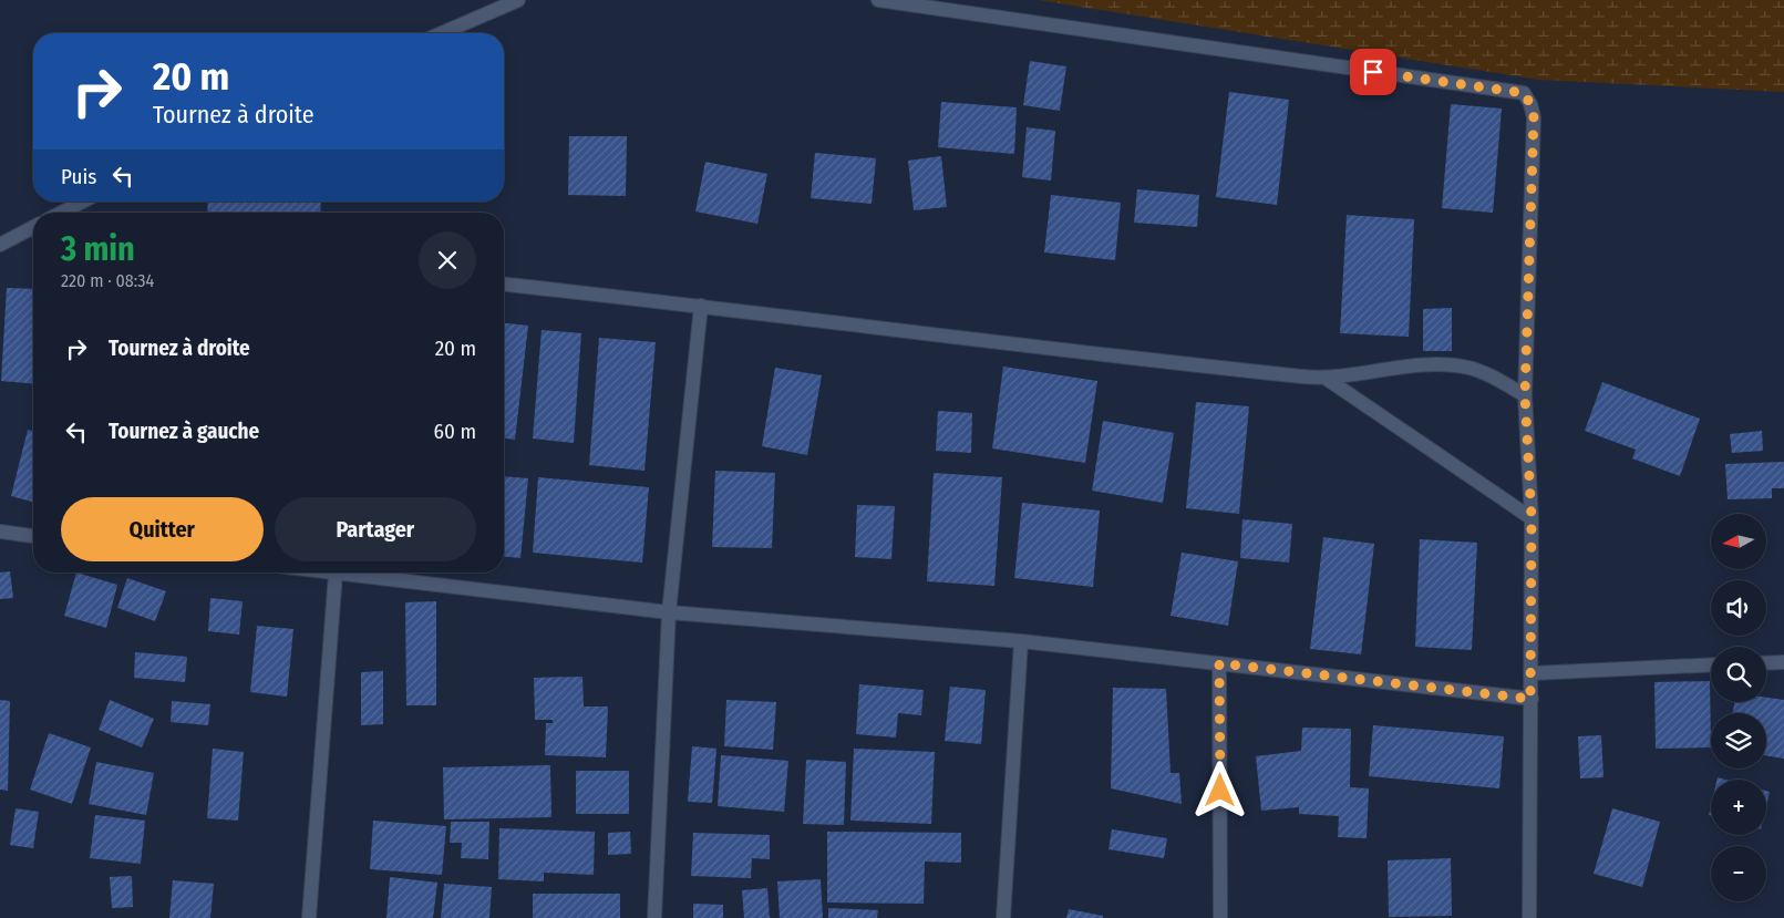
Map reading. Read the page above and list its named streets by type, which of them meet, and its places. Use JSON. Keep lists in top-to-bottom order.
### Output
{
  "north": "left",
  "page": {
    "turn": ["20 m", "Tournez à droite"],
    "then": "Puis",
    "heading": ["3 min", "220 m · 08:34"],
    "list": [
      {
        "name": "Tournez à droite",
        "value": "20 m"
      },
      {
        "name": "Tournez à gauche",
        "value": "60 m"
      }
    ],
    "buttons": ["Quitter", "Partager"],
    "map_buttons": ["+", "−"]
  }
}
